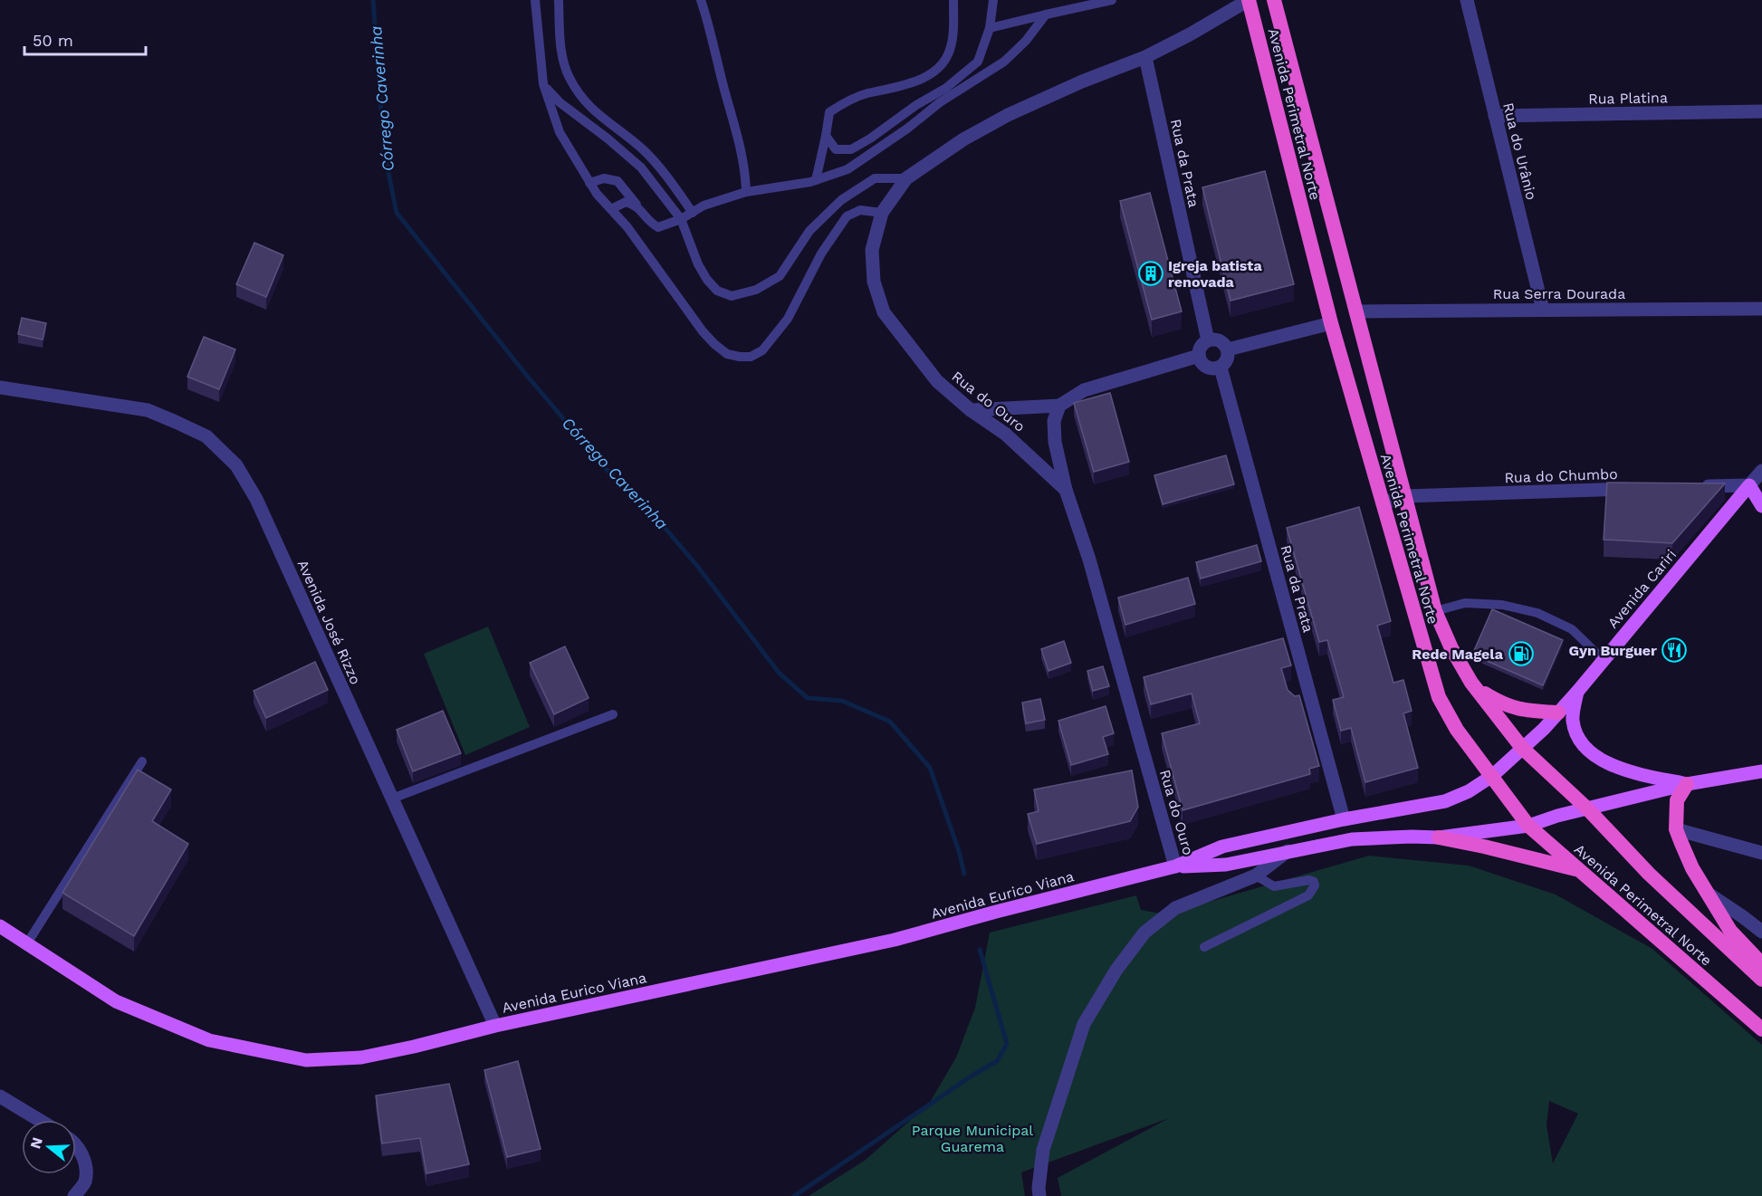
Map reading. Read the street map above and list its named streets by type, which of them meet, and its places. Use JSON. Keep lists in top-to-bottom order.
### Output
{
  "streets": {
    "highway": ["Avenida Perimetral Norte"],
    "main road": ["Avenida Cariri", "Avenida Eurico Viana"],
    "street": [
      "Rua Platina",
      "Rua do Urânio",
      "Rua da Prata",
      "Rua Serra Dourada",
      "Rua do Ouro",
      "Rua do Chumbo",
      "Avenida José Rizzo"
    ]
  },
  "crossings": [
    ["Rua Platina", "Rua do Urânio"],
    ["Avenida Perimetral Norte", "Rua Serra Dourada"],
    ["Avenida Perimetral Norte", "Rua do Ouro"],
    ["Avenida Perimetral Norte", "Rua do Chumbo"],
    ["Avenida Perimetral Norte", "Avenida Cariri"],
    ["Avenida Perimetral Norte", "Avenida Eurico Viana"],
    ["Rua do Urânio", "Rua Serra Dourada"],
    ["Rua da Prata", "Rua do Ouro"],
    ["Rua da Prata", "Avenida Eurico Viana"],
    ["Rua do Ouro", "Avenida Eurico Viana"],
    ["Avenida Cariri", "Avenida Eurico Viana"],
    ["Avenida José Rizzo", "Avenida Eurico Viana"]
  ],
  "water": ["Córrego Caverinha"],
  "parks": ["Parque Municipal Guarema"],
  "places": {
    "building": ["Igreja batista renovada"],
    "restaurant": ["Gyn Burguer"],
    "fuel station": ["Rede Magela"]
  },
  "scale_bar": "50 m",
  "north": "left"
}
